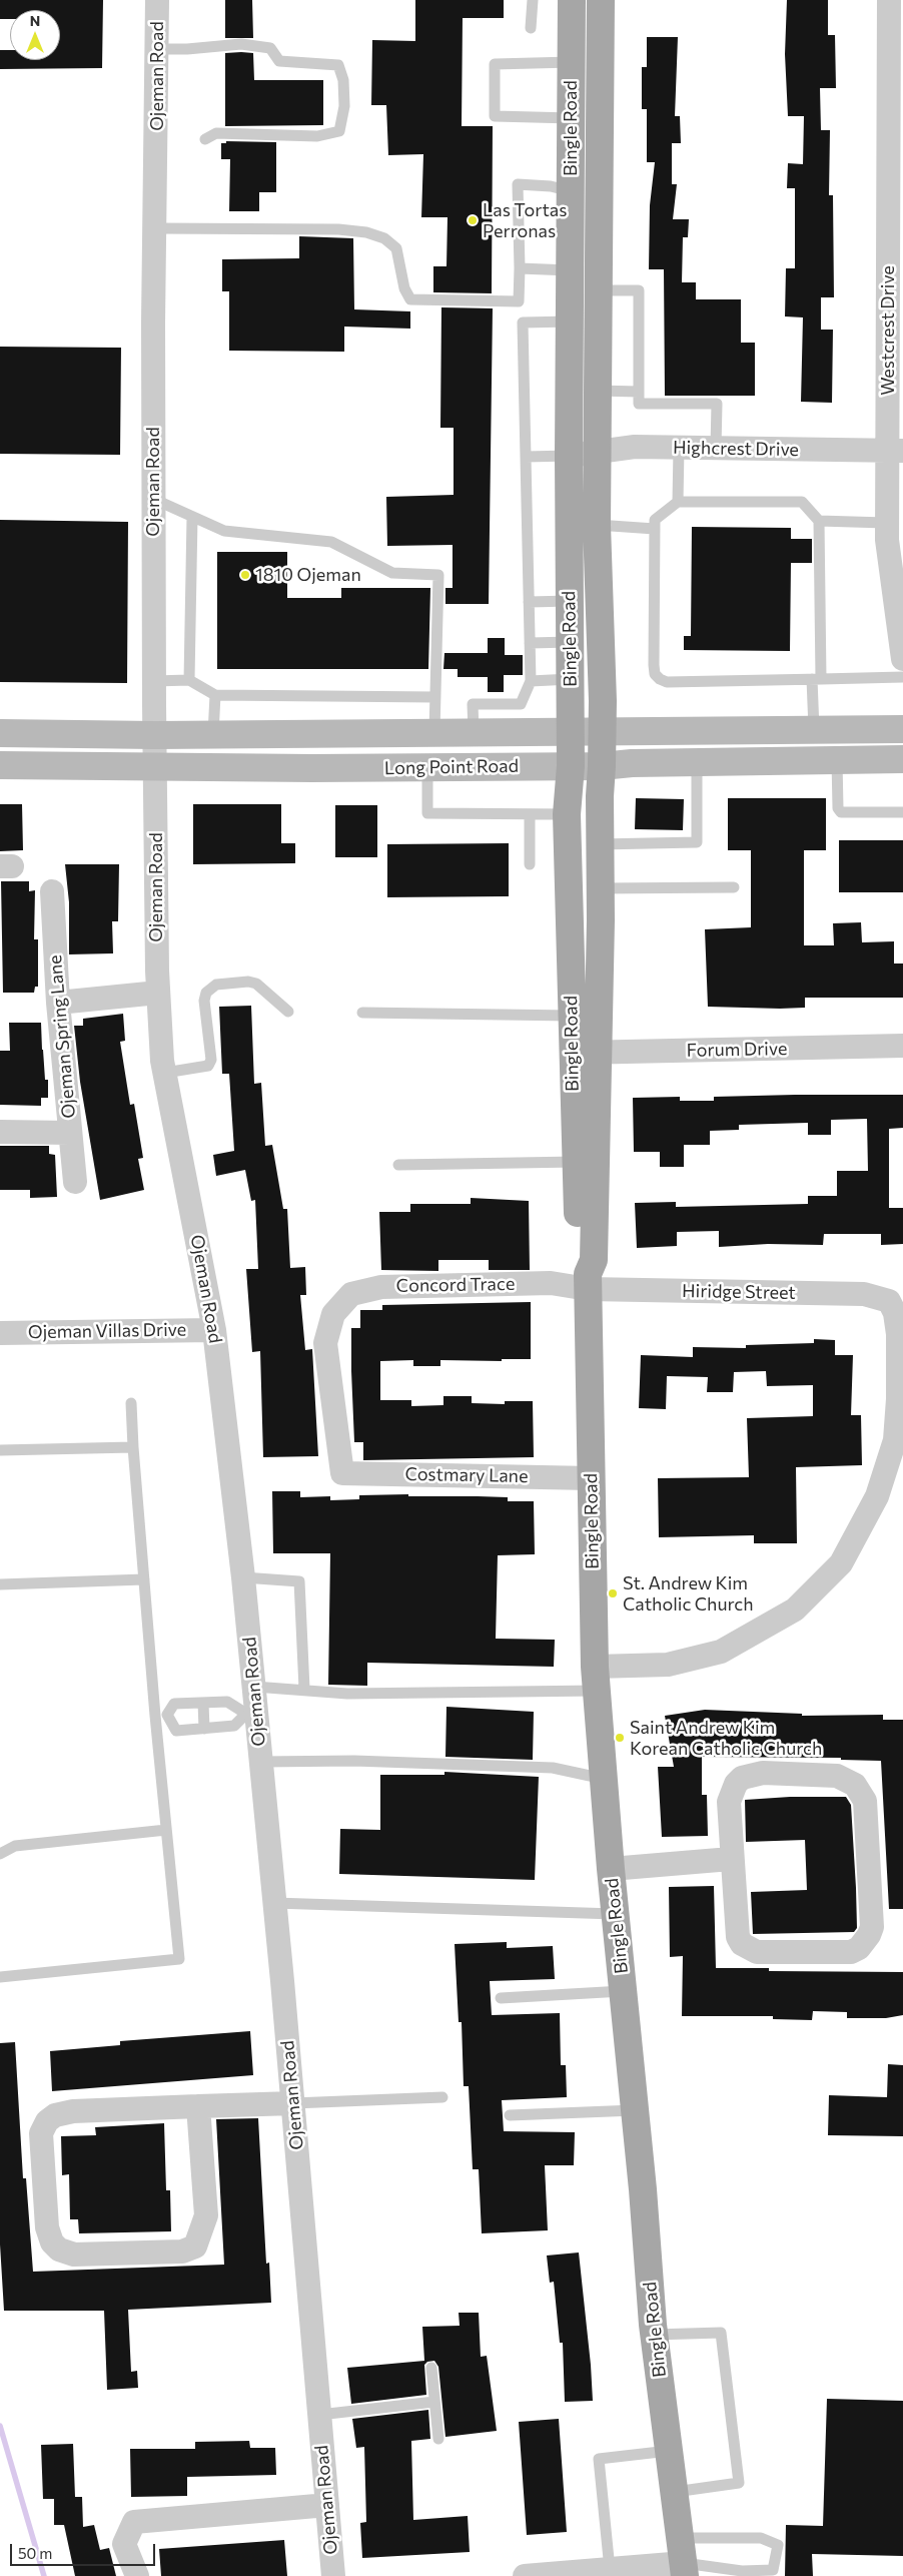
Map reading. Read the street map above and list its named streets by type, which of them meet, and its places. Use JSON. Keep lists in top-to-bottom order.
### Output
{
  "streets": {
    "main road": ["Bingle Road", "Long Point Road"],
    "street": [
      "Ojeman Road",
      "Westcrest Drive",
      "Highcrest Drive",
      "Ojeman Spring Lane",
      "Forum Drive",
      "Concord Trace",
      "Hiridge Street",
      "Ojeman Villas Drive",
      "Costmary Lane"
    ]
  },
  "crossings": [
    ["Ojeman Road", "Long Point Road"],
    ["Ojeman Road", "Ojeman Villas Drive"],
    ["Bingle Road", "Highcrest Drive"],
    ["Bingle Road", "Long Point Road"],
    ["Bingle Road", "Forum Drive"],
    ["Bingle Road", "Concord Trace"],
    ["Bingle Road", "Hiridge Street"],
    ["Bingle Road", "Costmary Lane"],
    ["Westcrest Drive", "Highcrest Drive"],
    ["Concord Trace", "Hiridge Street"],
    ["Concord Trace", "Costmary Lane"]
  ],
  "places": [
    "Las Tortas Perronas",
    "1810 Ojeman",
    "St. Andrew Kim Catholic Church",
    "Saint Andrew Kim Korean Catholic Church"
  ],
  "scale_bar": "50 m",
  "north": "top"
}
